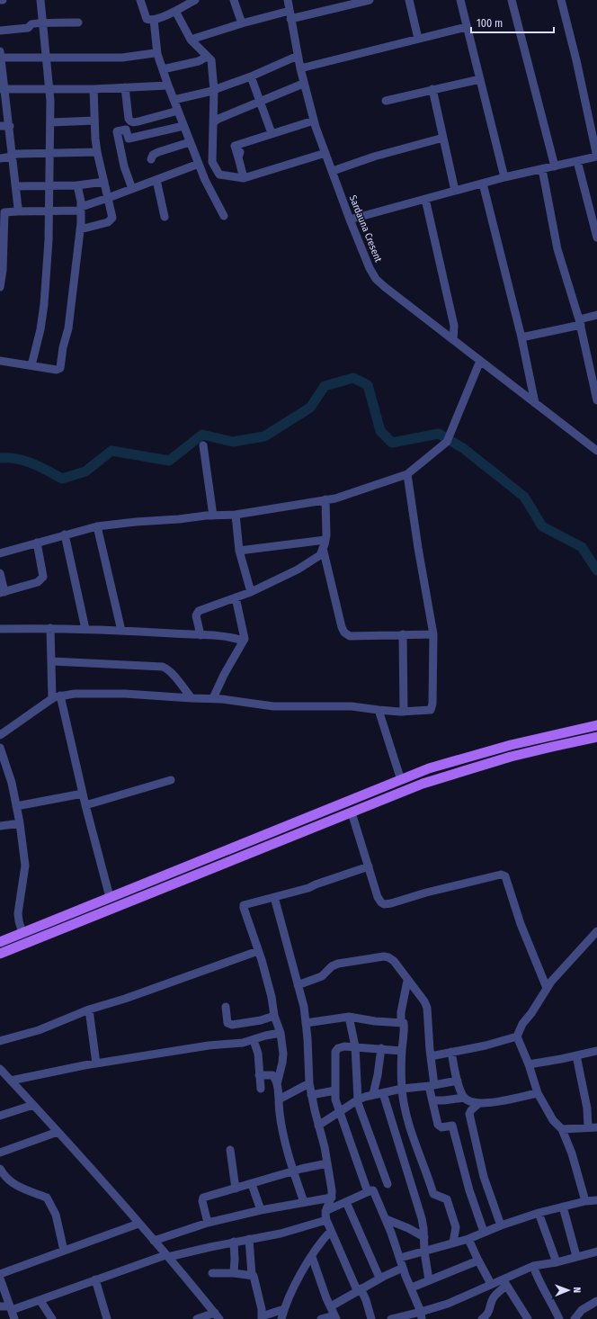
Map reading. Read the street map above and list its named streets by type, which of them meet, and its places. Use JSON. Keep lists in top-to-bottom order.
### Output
{
  "streets": {
    "street": ["Sardauna Cresent"]
  },
  "scale_bar": "100 m",
  "north": "right"
}
